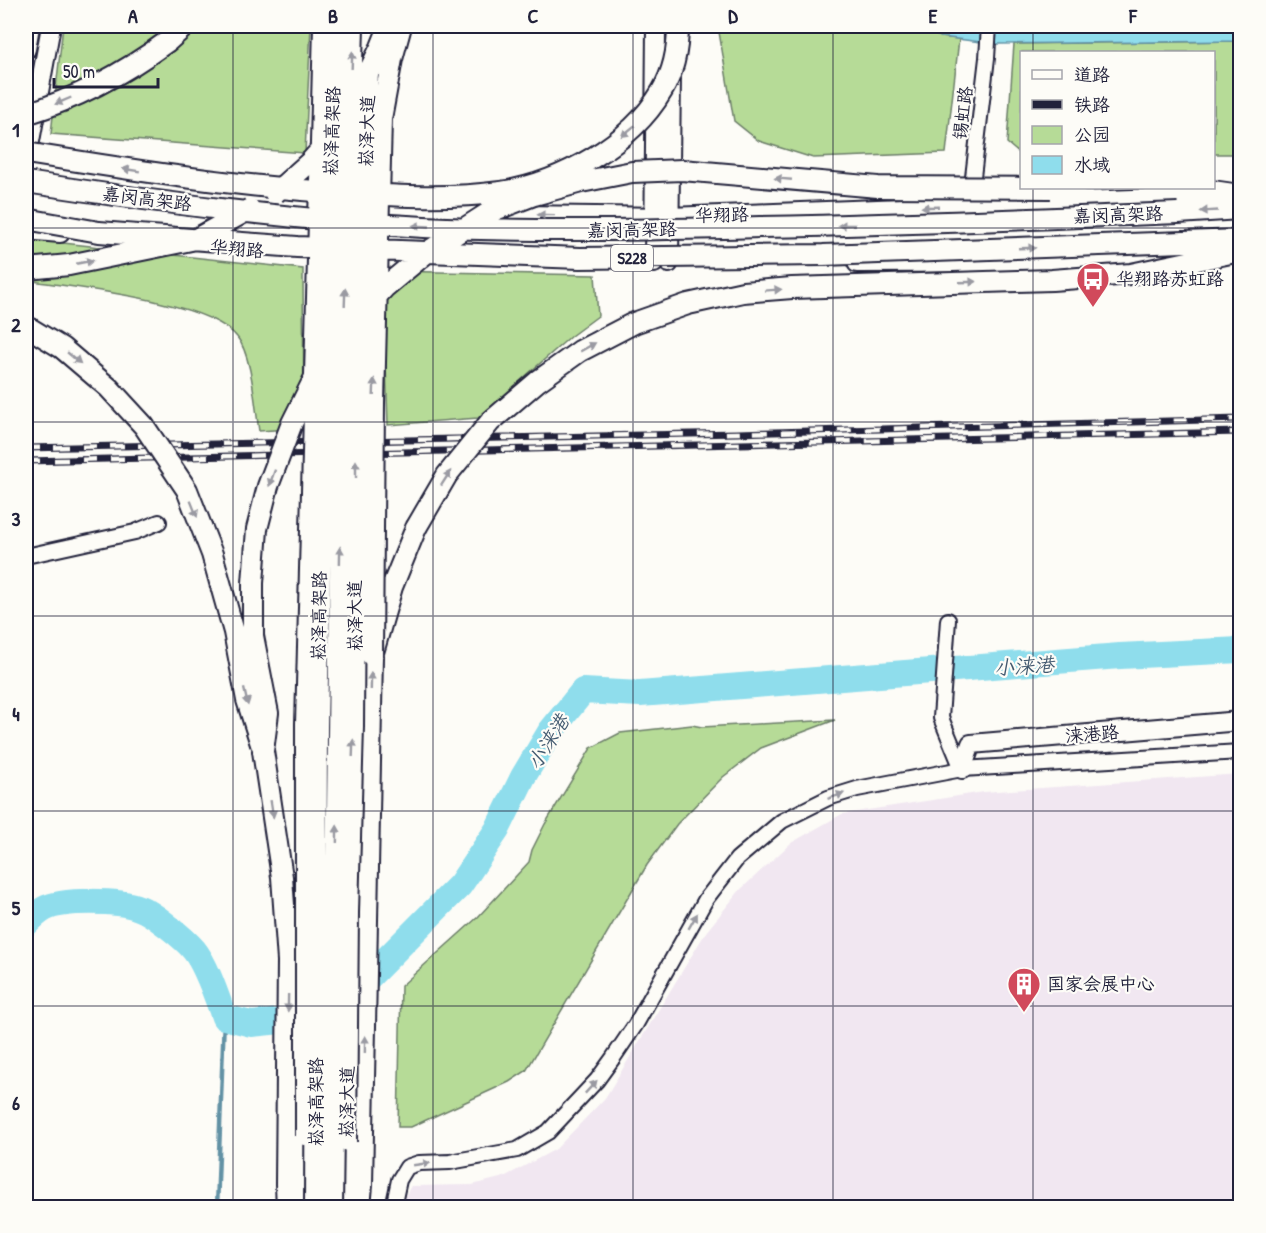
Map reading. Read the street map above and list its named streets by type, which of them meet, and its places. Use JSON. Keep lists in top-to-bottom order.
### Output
{
  "streets": {
    "highway": ["崧泽高架路", "嘉闵高架路", "S228"],
    "main road": ["崧泽大道", "华翔路", "涞港路"],
    "street": ["锡虹路"]
  },
  "crossings": [
    ["锡虹路", "华翔路"]
  ],
  "water": ["小涞港"],
  "places": {
    "bus stop": ["华翔路苏虹路"],
    "building": ["国家会展中心"]
  },
  "legend": [
    "道路",
    "铁路",
    "公园",
    "水域"
  ],
  "scale_bar": "50 m",
  "grid": {
    "columns": [
      "A",
      "B",
      "C",
      "D",
      "E",
      "F"
    ],
    "rows": [
      "1",
      "2",
      "3",
      "4",
      "5",
      "6"
    ]
  }
}
